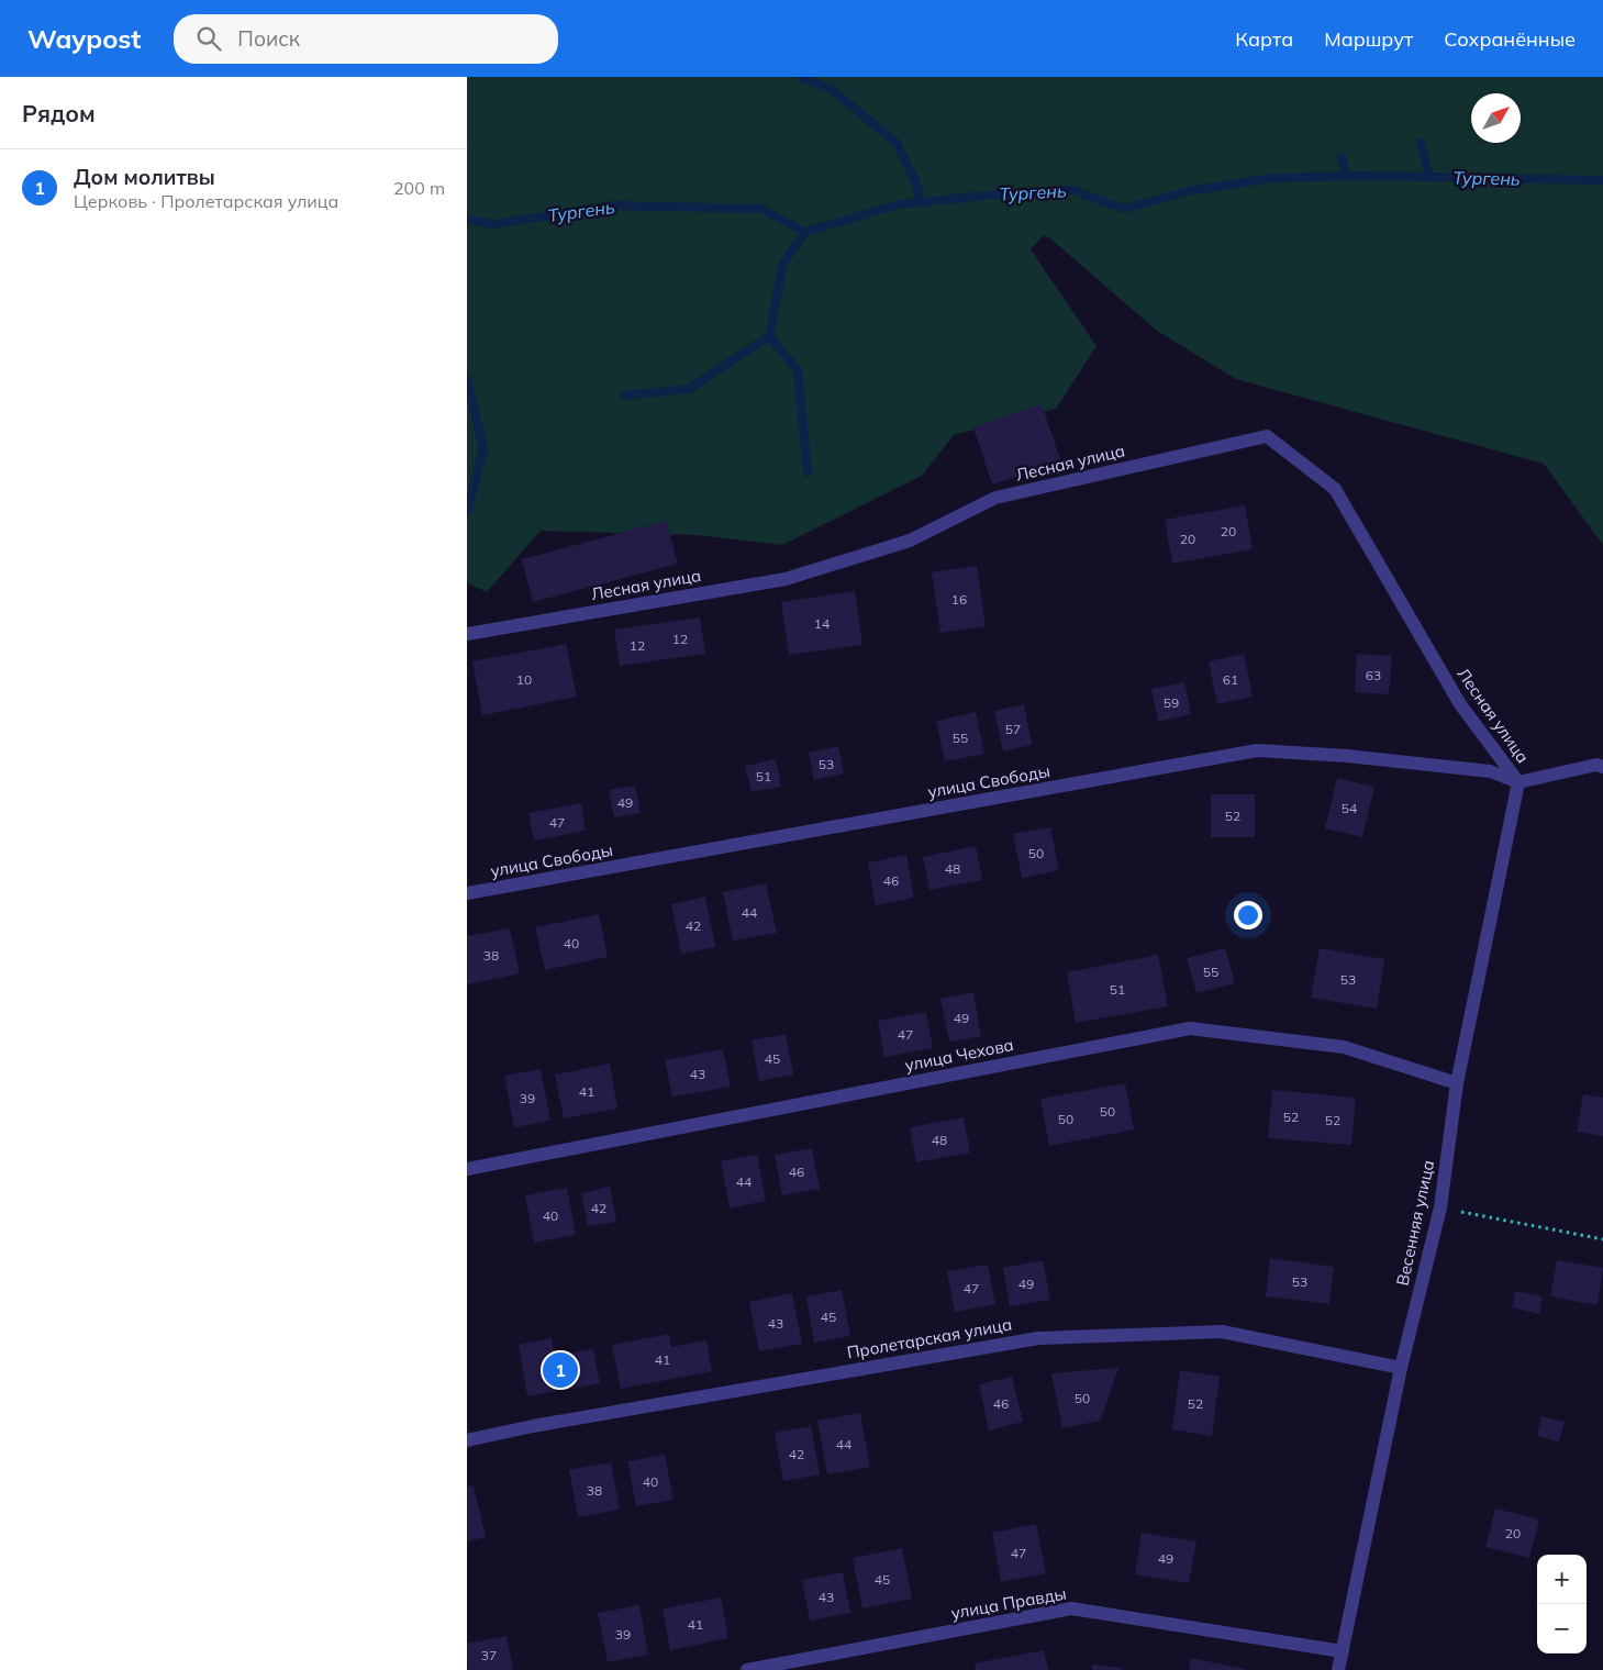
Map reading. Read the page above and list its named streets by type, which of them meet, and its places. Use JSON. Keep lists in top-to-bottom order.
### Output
{
  "streets": {
    "street": [
      "Лесная улица",
      "улица Свободы",
      "улица Чехова",
      "Весенняя улица",
      "Пролетарская улица",
      "улица Правды"
    ]
  },
  "crossings": [
    ["Лесная улица", "улица Свободы"],
    ["Лесная улица", "Весенняя улица"],
    ["улица Свободы", "Весенняя улица"],
    ["улица Чехова", "Весенняя улица"],
    ["Весенняя улица", "Пролетарская улица"],
    ["Весенняя улица", "улица Правды"]
  ],
  "water": ["Тургень"],
  "house_numbers": [
    "20",
    "20",
    "16",
    "14",
    "12",
    "12",
    "63",
    "10",
    "61",
    "59",
    "57",
    "55",
    "53",
    "51",
    "49",
    "54",
    "52",
    "47",
    "50",
    "48",
    "46",
    "44",
    "42",
    "40",
    "38",
    "55",
    "53",
    "51",
    "49",
    "47",
    "45",
    "43",
    "41",
    "39",
    "50",
    "52",
    "50",
    "52",
    "48",
    "46",
    "44",
    "42",
    "40",
    "53",
    "49",
    "47",
    "45",
    "43",
    "41",
    "50",
    "46",
    "52",
    "44",
    "42",
    "40",
    "38",
    "20",
    "47",
    "49",
    "45",
    "43",
    "41",
    "39",
    "37"
  ],
  "north": "top right",
  "page": {
    "header": "Waypost",
    "search": "Поиск",
    "nav": ["Карта", "Маршрут", "Сохранённые"],
    "heading": "Рядом",
    "list": [
      {
        "mark": "1",
        "name": "Дом молитвы",
        "note": "Церковь · Пролетарская улица",
        "value": "200 m"
      }
    ],
    "pins": "1",
    "map_buttons": ["+", "−"]
  }
}
